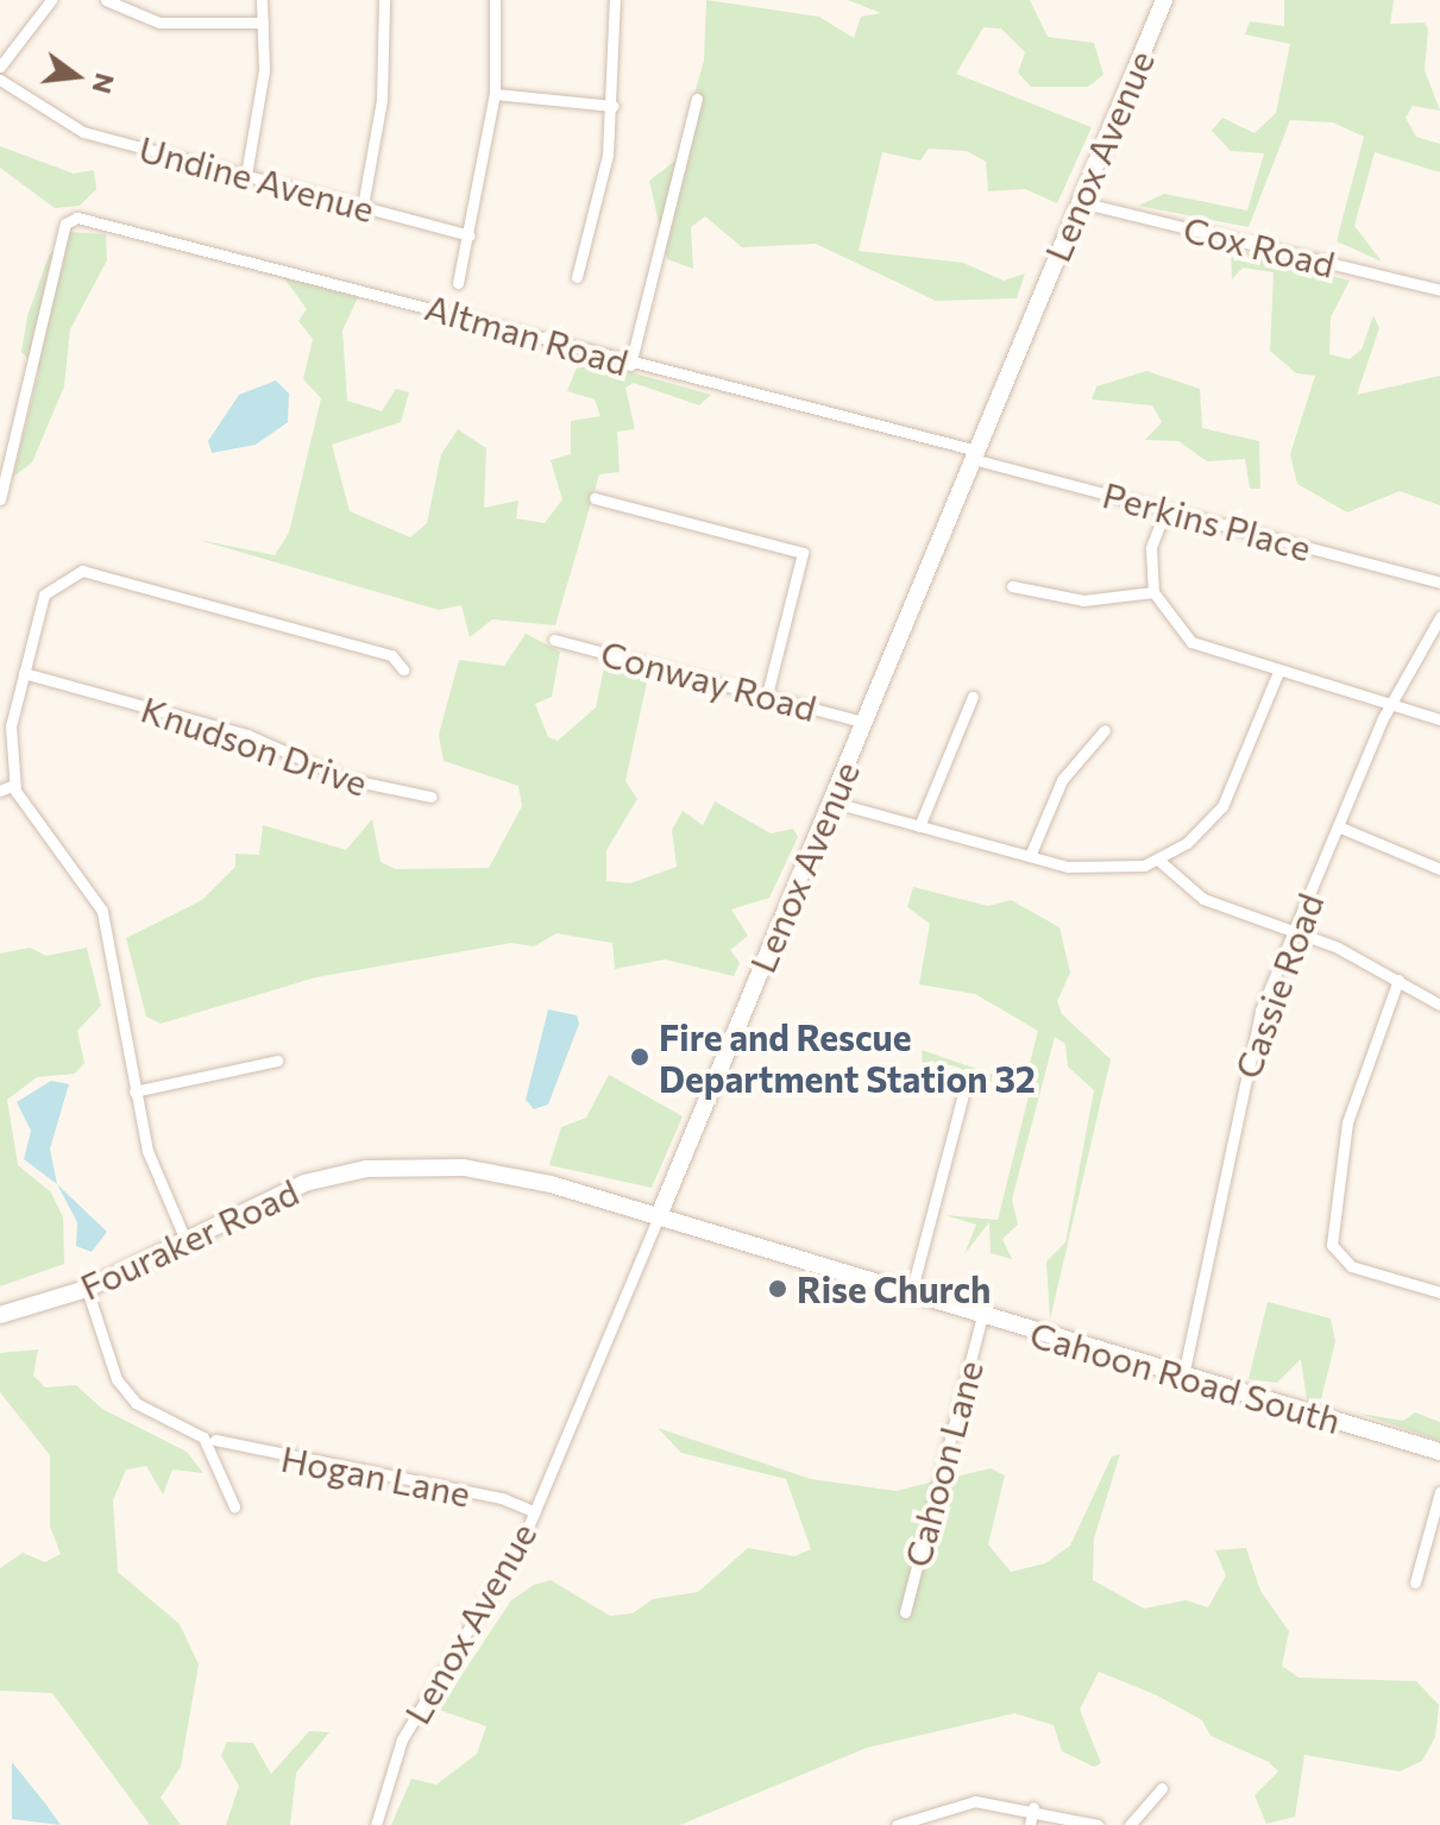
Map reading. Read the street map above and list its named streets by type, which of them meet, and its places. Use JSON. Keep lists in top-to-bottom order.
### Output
{
  "streets": {
    "main road": ["Lenox Avenue", "Fouraker Road", "Cahoon Road South"],
    "street": [
      "Undine Avenue",
      "Cox Road",
      "Altman Road",
      "Perkins Place",
      "Conway Road",
      "Knudson Drive",
      "Cassie Road",
      "Cahoon Lane",
      "Hogan Lane"
    ]
  },
  "crossings": [
    ["Lenox Avenue", "Cox Road"],
    ["Lenox Avenue", "Altman Road"],
    ["Lenox Avenue", "Perkins Place"],
    ["Lenox Avenue", "Conway Road"],
    ["Lenox Avenue", "Fouraker Road"],
    ["Lenox Avenue", "Cahoon Road South"],
    ["Lenox Avenue", "Hogan Lane"],
    ["Altman Road", "Perkins Place"],
    ["Cassie Road", "Cahoon Road South"],
    ["Fouraker Road", "Cahoon Road South"],
    ["Cahoon Road South", "Cahoon Lane"]
  ],
  "places": ["Fire and Rescue Department Station 32", "Rise Church"],
  "north": "right"
}
